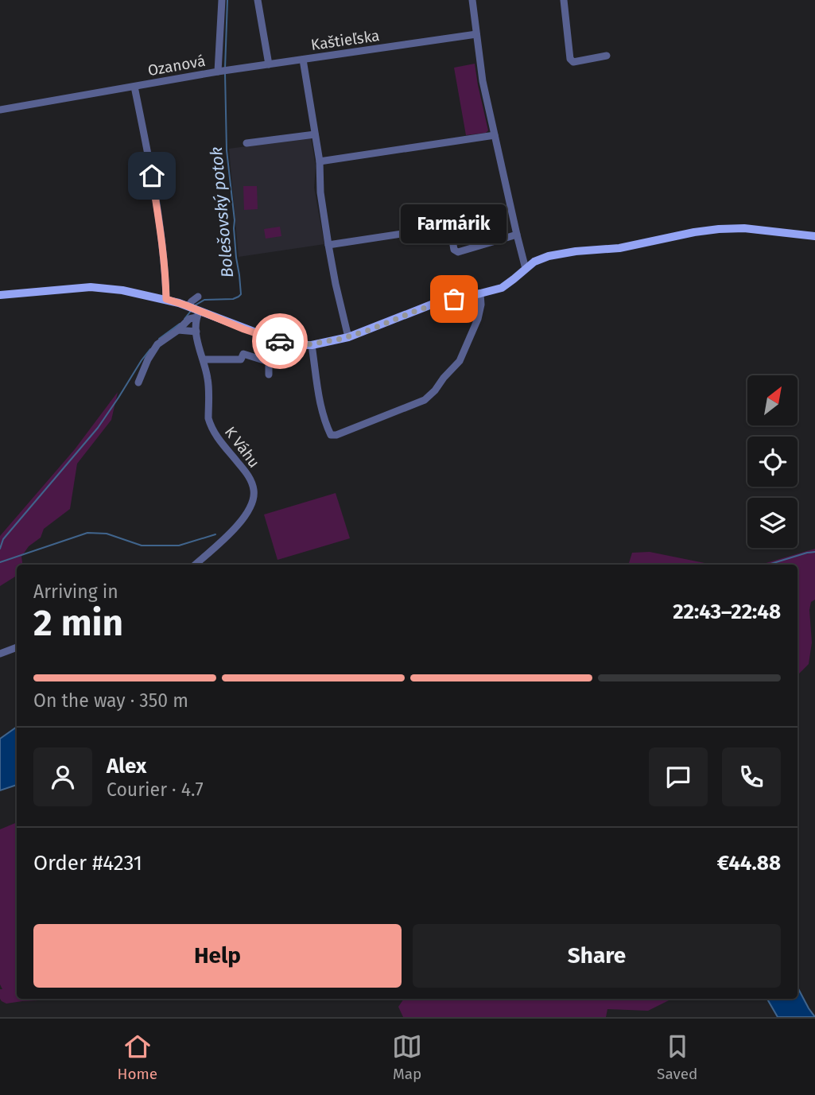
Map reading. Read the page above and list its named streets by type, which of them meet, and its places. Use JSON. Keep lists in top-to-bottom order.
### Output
{
  "streets": {
    "street": ["Kaštieľska", "Ozanová", "K Váhu"]
  },
  "crossings": [
    ["Kaštieľska", "Ozanová"]
  ],
  "water": ["Bolešovský potok"],
  "places": ["Farmárik"],
  "north": "top right",
  "page": {
    "bubble": "Farmárik",
    "heading": ["2 min", "Arriving in", "22:43–22:48"],
    "panel": [
      "Alex",
      "Courier · 4.7",
      "Order #4231",
      "€44.88"
    ],
    "bar": "On the way · 350 m",
    "buttons": ["Help", "Share"],
    "tabs": ["Home", "Map", "Saved"]
  }
}
